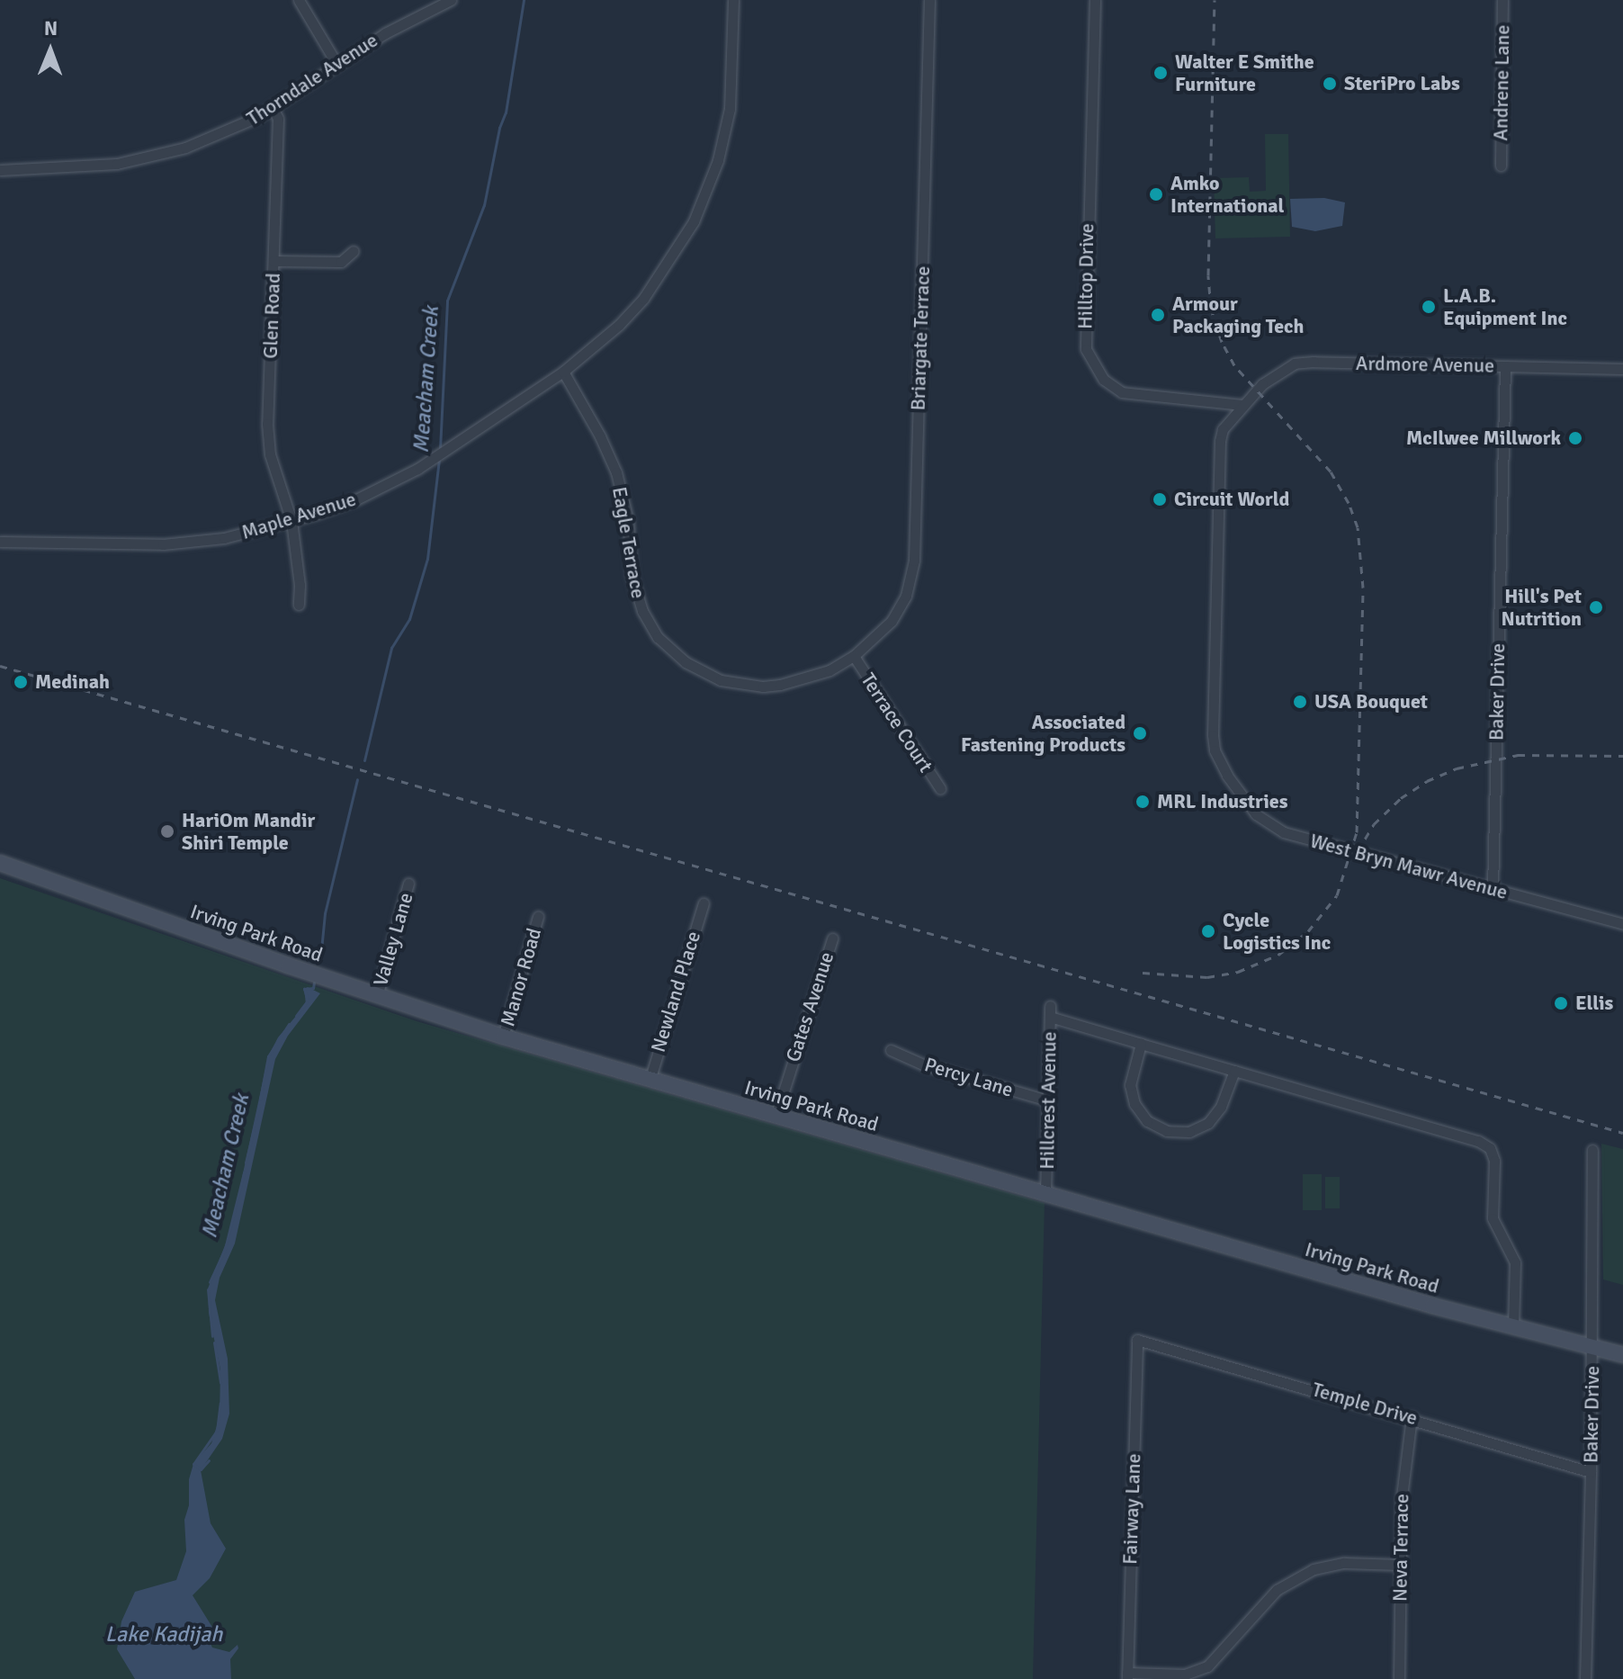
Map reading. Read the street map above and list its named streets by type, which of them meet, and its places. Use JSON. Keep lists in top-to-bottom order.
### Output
{
  "streets": {
    "main road": ["Irving Park Road"],
    "street": [
      "Thorndale Avenue",
      "Andrene Lane",
      "Hilltop Drive",
      "Glen Road",
      "Briargate Terrace",
      "Ardmore Avenue",
      "Maple Avenue",
      "Eagle Terrace",
      "Baker Drive",
      "Terrace Court",
      "West Bryn Mawr Avenue",
      "Valley Lane",
      "Manor Road",
      "Newland Place",
      "Gates Avenue",
      "Percy Lane",
      "Hillcrest Avenue",
      "Temple Drive",
      "Fairway Lane",
      "Neva Terrace"
    ]
  },
  "crossings": [
    ["Thorndale Avenue", "Glen Road"],
    ["Hilltop Drive", "Ardmore Avenue"],
    ["Hilltop Drive", "West Bryn Mawr Avenue"],
    ["Glen Road", "Maple Avenue"],
    ["Briargate Terrace", "Eagle Terrace"],
    ["Briargate Terrace", "Terrace Court"],
    ["Ardmore Avenue", "Baker Drive"],
    ["Ardmore Avenue", "West Bryn Mawr Avenue"],
    ["Maple Avenue", "Eagle Terrace"],
    ["Baker Drive", "West Bryn Mawr Avenue"],
    ["Baker Drive", "Irving Park Road"],
    ["Baker Drive", "Temple Drive"],
    ["Irving Park Road", "Valley Lane"],
    ["Irving Park Road", "Manor Road"],
    ["Irving Park Road", "Newland Place"],
    ["Irving Park Road", "Gates Avenue"],
    ["Irving Park Road", "Hillcrest Avenue"],
    ["Percy Lane", "Hillcrest Avenue"],
    ["Temple Drive", "Fairway Lane"],
    ["Temple Drive", "Neva Terrace"]
  ],
  "water": ["Meacham Creek", "Lake Kadijah"],
  "places": [
    "Walter E Smithe Furniture",
    "SteriPro Labs",
    "Amko International",
    "L.A.B. Equipment Inc",
    "Armour Packaging Tech",
    "McIlwee Millwork",
    "Circuit World",
    "Hill's Pet Nutrition",
    "Medinah",
    "USA Bouquet",
    "Associated Fastening Products",
    "MRL Industries",
    "HariOm Mandir Shiri Temple",
    "Cycle Logistics Inc",
    "Ellis"
  ],
  "north": "top"
}
